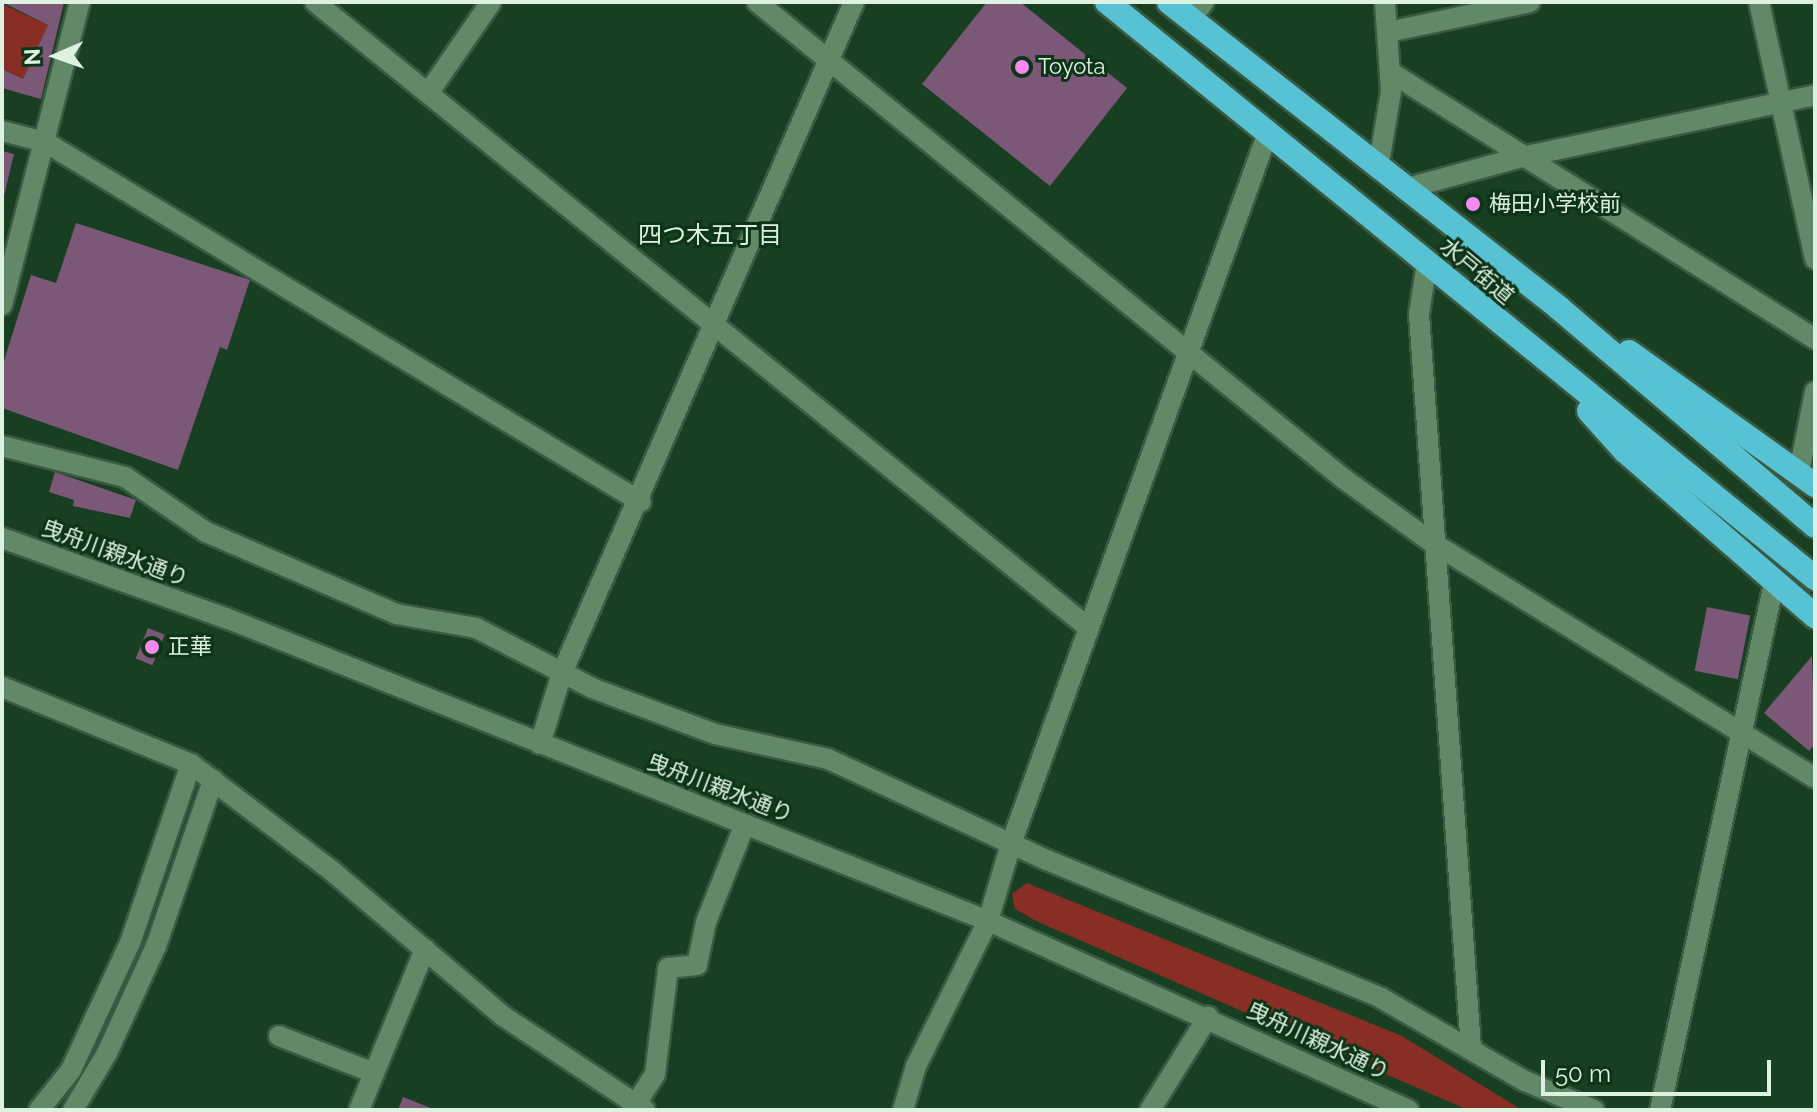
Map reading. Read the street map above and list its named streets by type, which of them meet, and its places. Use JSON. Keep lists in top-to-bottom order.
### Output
{
  "streets": {
    "highway": ["水戸街道"],
    "street": ["曳舟川親水通り"]
  },
  "districts": ["四つ木五丁目"],
  "places": ["Toyota", "梅田小学校前", "正華"],
  "scale_bar": "50 m",
  "north": "left"
}
